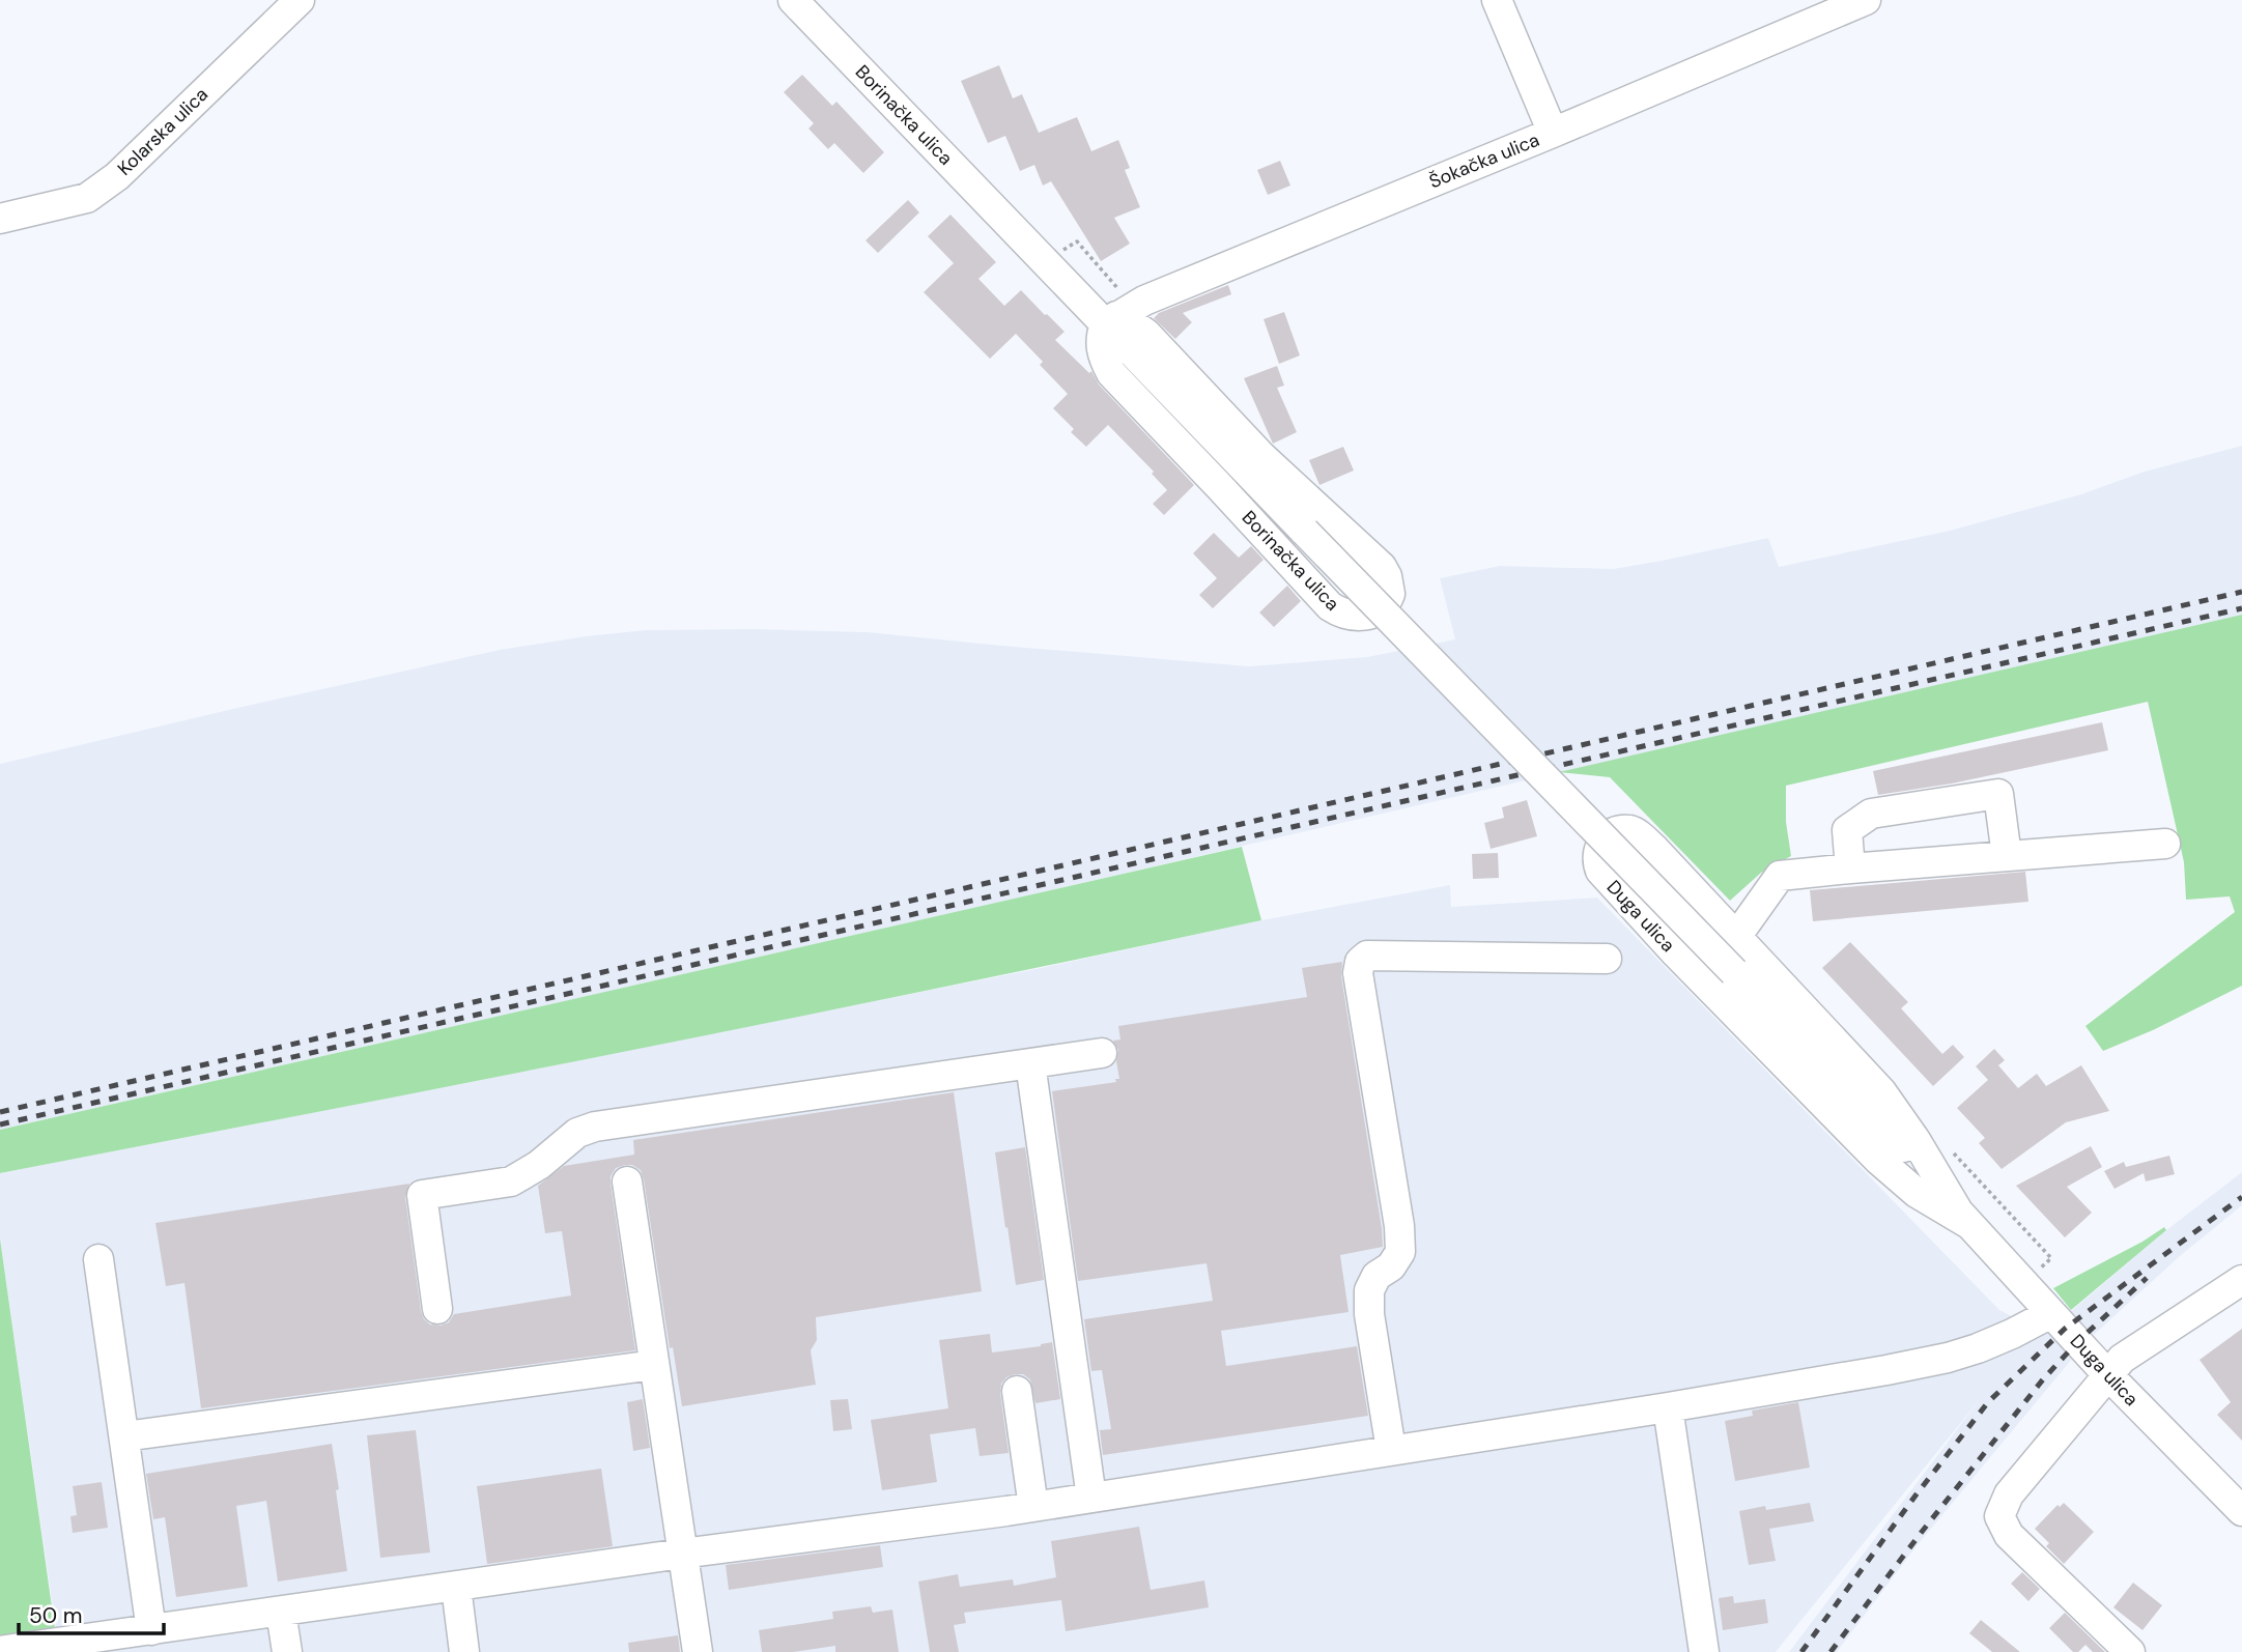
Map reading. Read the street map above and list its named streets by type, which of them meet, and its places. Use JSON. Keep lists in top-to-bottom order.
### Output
{
  "streets": {
    "street": [
      "Borinačka ulica",
      "Kolarska ulica",
      "Šokačka ulica",
      "Duga ulica"
    ]
  },
  "crossings": [
    ["Borinačka ulica", "Šokačka ulica"],
    ["Borinačka ulica", "Duga ulica"]
  ],
  "scale_bar": "50 m"
}
